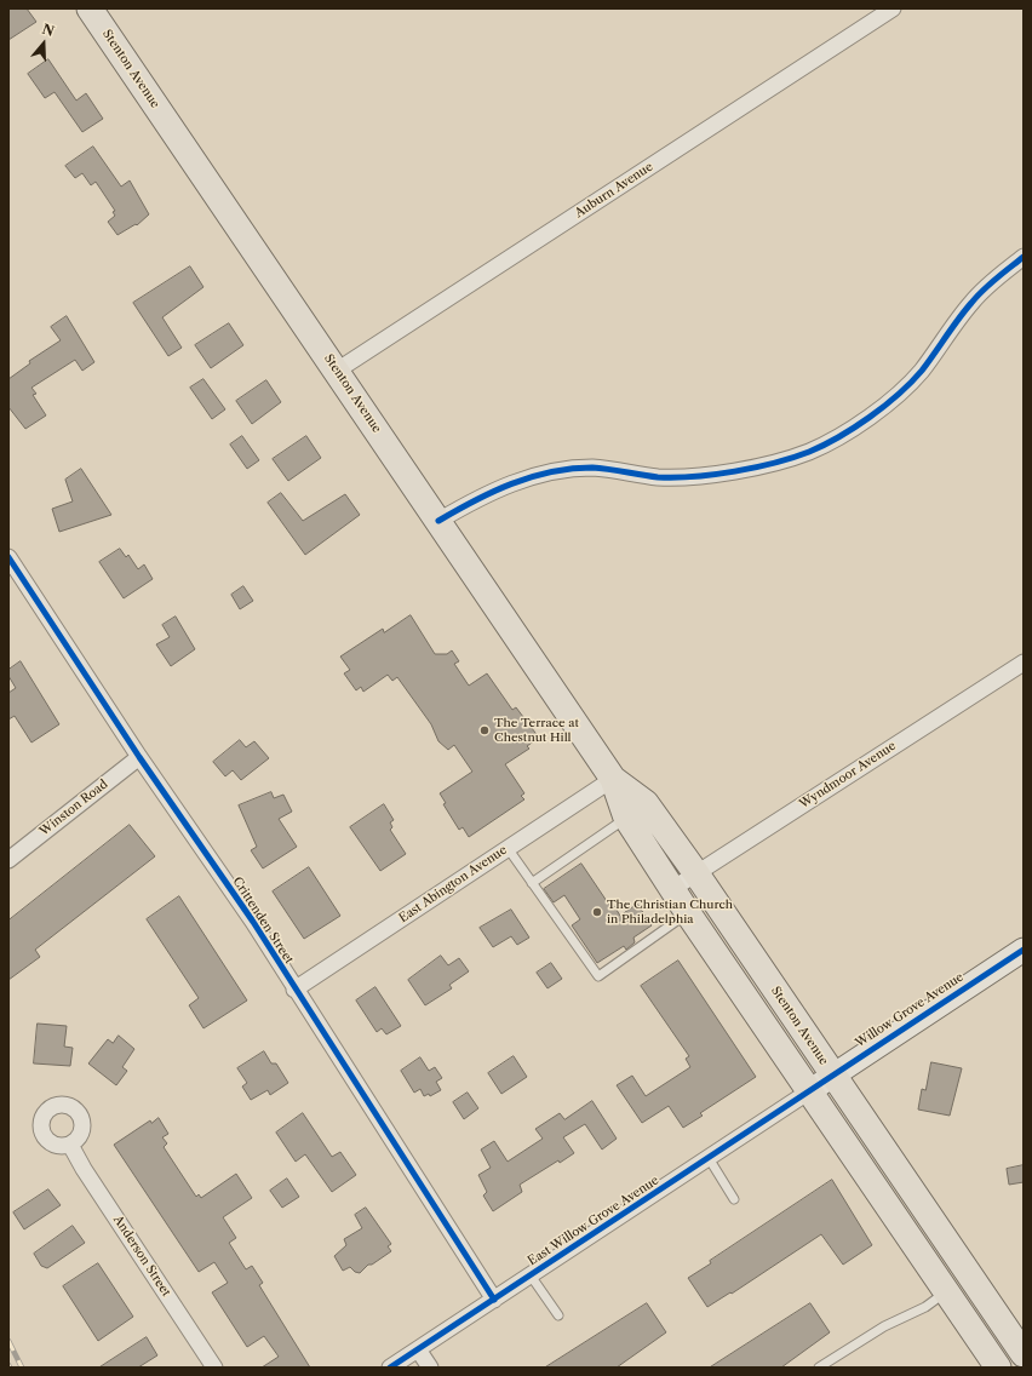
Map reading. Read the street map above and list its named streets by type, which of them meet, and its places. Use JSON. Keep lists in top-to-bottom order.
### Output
{
  "streets": {
    "main road": ["Stenton Avenue"],
    "street": [
      "Auburn Avenue",
      "Wyndmoor Avenue",
      "Winston Road",
      "East Abington Avenue",
      "Crittenden Street",
      "Willow Grove Avenue",
      "East Willow Grove Avenue",
      "Anderson Street"
    ]
  },
  "crossings": [
    ["Stenton Avenue", "Auburn Avenue"],
    ["Stenton Avenue", "Wyndmoor Avenue"],
    ["Stenton Avenue", "East Abington Avenue"],
    ["Stenton Avenue", "Willow Grove Avenue"],
    ["Stenton Avenue", "East Willow Grove Avenue"],
    ["Winston Road", "Crittenden Street"],
    ["East Abington Avenue", "Crittenden Street"],
    ["Crittenden Street", "East Willow Grove Avenue"],
    ["Willow Grove Avenue", "East Willow Grove Avenue"]
  ],
  "places": ["The Terrace at Chestnut Hill", "The Christian Church in Philadelphia"],
  "north": "top"
}
